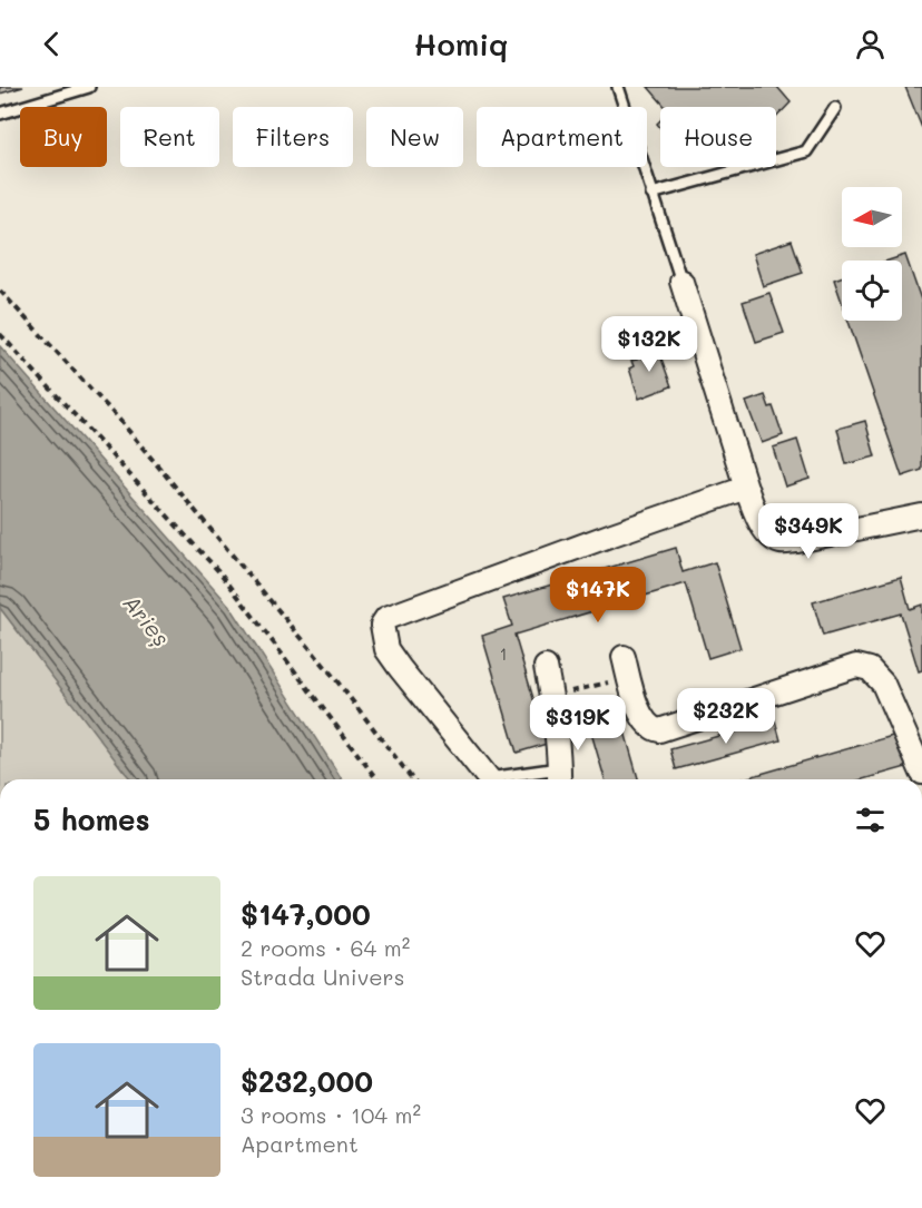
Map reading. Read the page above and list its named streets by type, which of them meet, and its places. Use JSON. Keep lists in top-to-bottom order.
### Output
{
  "water": ["Arieș"],
  "house_numbers": ["1"],
  "north": "left",
  "page": {
    "header": "Homiq",
    "chip": [
      "Buy",
      "Rent",
      "Filters",
      "New",
      "Apartment",
      "House"
    ],
    "price": [
      "$132K",
      "$349K",
      "$147K",
      "$232K",
      "$319K"
    ],
    "heading": "5 homes",
    "list": [
      {
        "name": "$147,000",
        "note": "2 rooms · 64 m² · Strada Univers"
      },
      {
        "name": "$232,000",
        "note": "3 rooms · 104 m² · Apartment"
      }
    ]
  }
}
